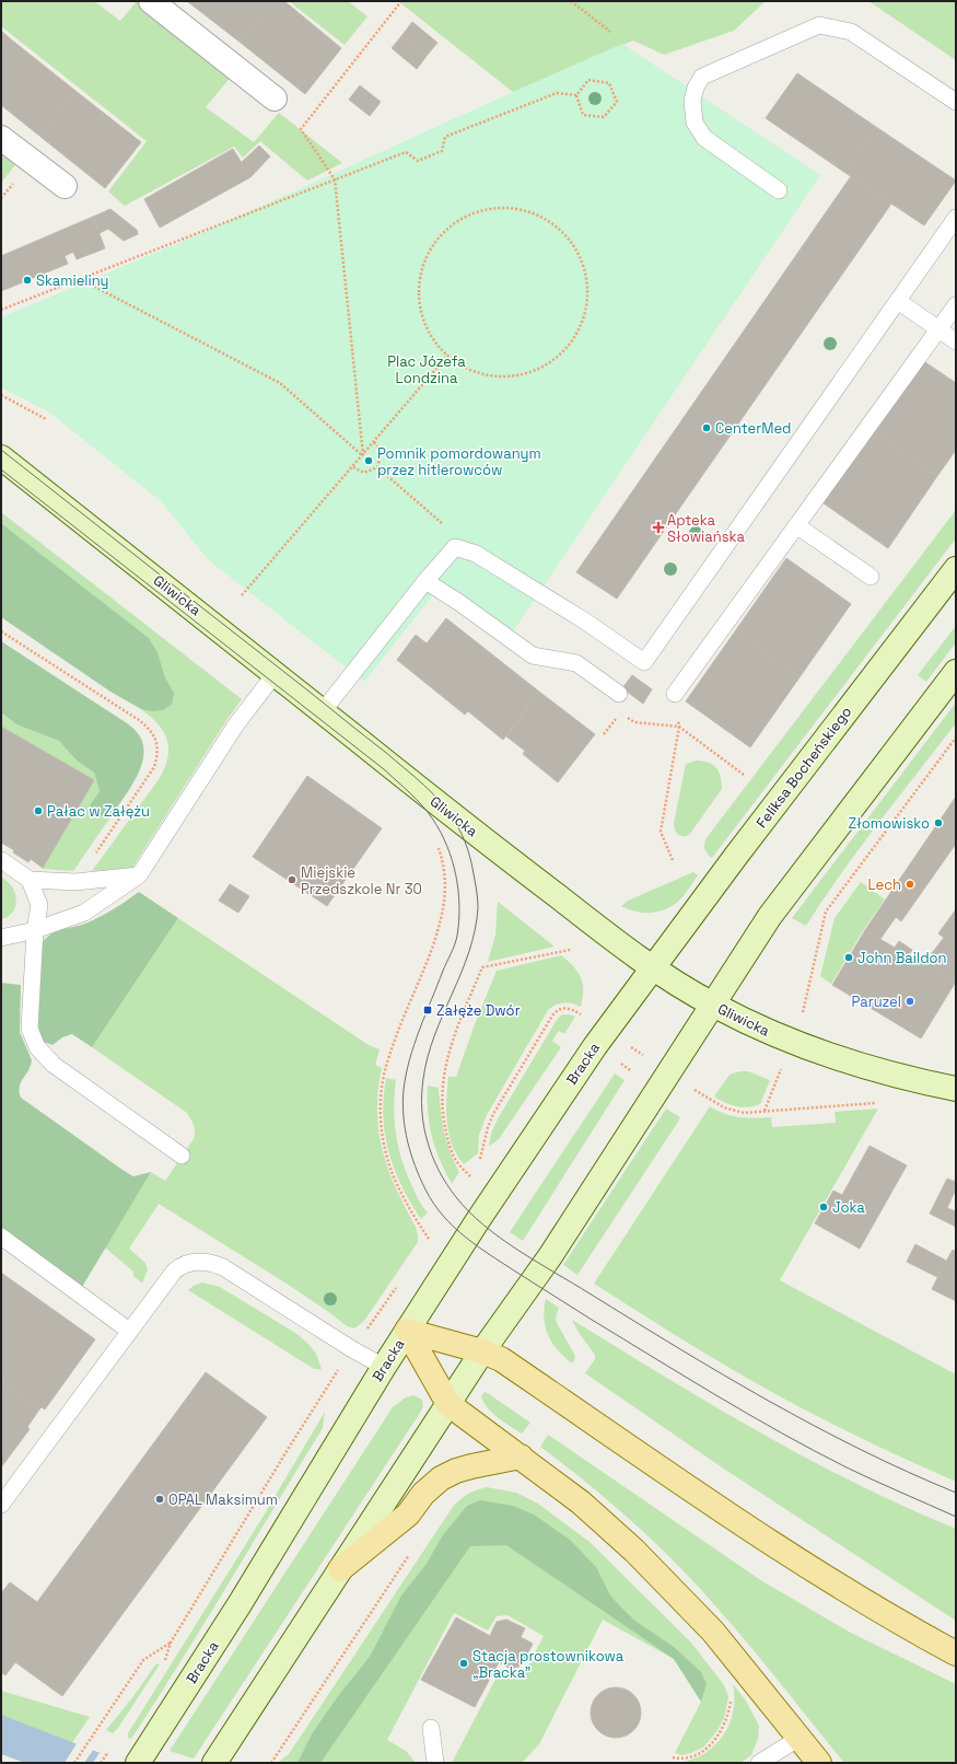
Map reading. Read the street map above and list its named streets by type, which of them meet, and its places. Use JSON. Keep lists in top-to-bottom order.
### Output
{
  "streets": {
    "main road": ["Gliwicka", "Feliksa Bocheńskiego", "Bracka"]
  },
  "crossings": [
    ["Gliwicka", "Feliksa Bocheńskiego"],
    ["Gliwicka", "Bracka"],
    ["Feliksa Bocheńskiego", "Bracka"]
  ],
  "parks": ["Plac Józefa Londzina"],
  "places": {
    "other": [
      "Skamieliny",
      "CenterMed",
      "Pomnik pomordowanym przez hitlerowców",
      "Pałac w Załężu",
      "Złomowisko",
      "Miejskie Przedszkole Nr 30",
      "Lech",
      "John Baildon",
      "Paruzel",
      "Joka",
      "OPAL Maksimum",
      "Stacja prostownikowa „Bracka”"
    ],
    "health": ["Apteka Słowiańska"],
    "transit": ["Załęże Dwór"]
  }
}
